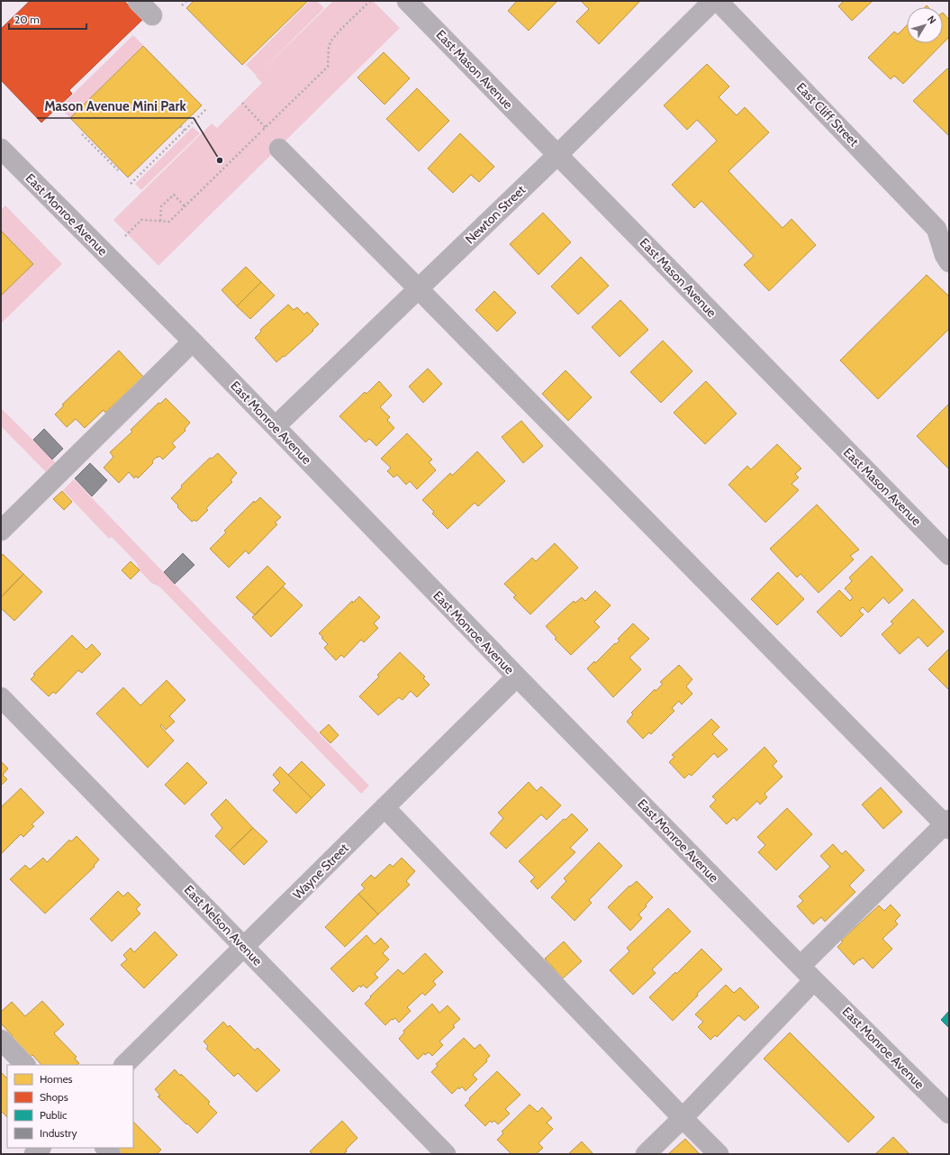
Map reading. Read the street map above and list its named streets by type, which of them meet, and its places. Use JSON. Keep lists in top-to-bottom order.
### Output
{
  "streets": {
    "street": [
      "East Mason Avenue",
      "East Cliff Street",
      "East Monroe Avenue",
      "Newton Street",
      "Wayne Street",
      "East Nelson Avenue"
    ]
  },
  "crossings": [
    ["East Mason Avenue", "Newton Street"],
    ["East Monroe Avenue", "Newton Street"],
    ["East Monroe Avenue", "Wayne Street"],
    ["Wayne Street", "East Nelson Avenue"]
  ],
  "places": ["Mason Avenue Mini Park"],
  "legend": [
    "Homes",
    "Shops",
    "Public",
    "Industry"
  ],
  "scale_bar": "20 m",
  "north": "top right"
}
